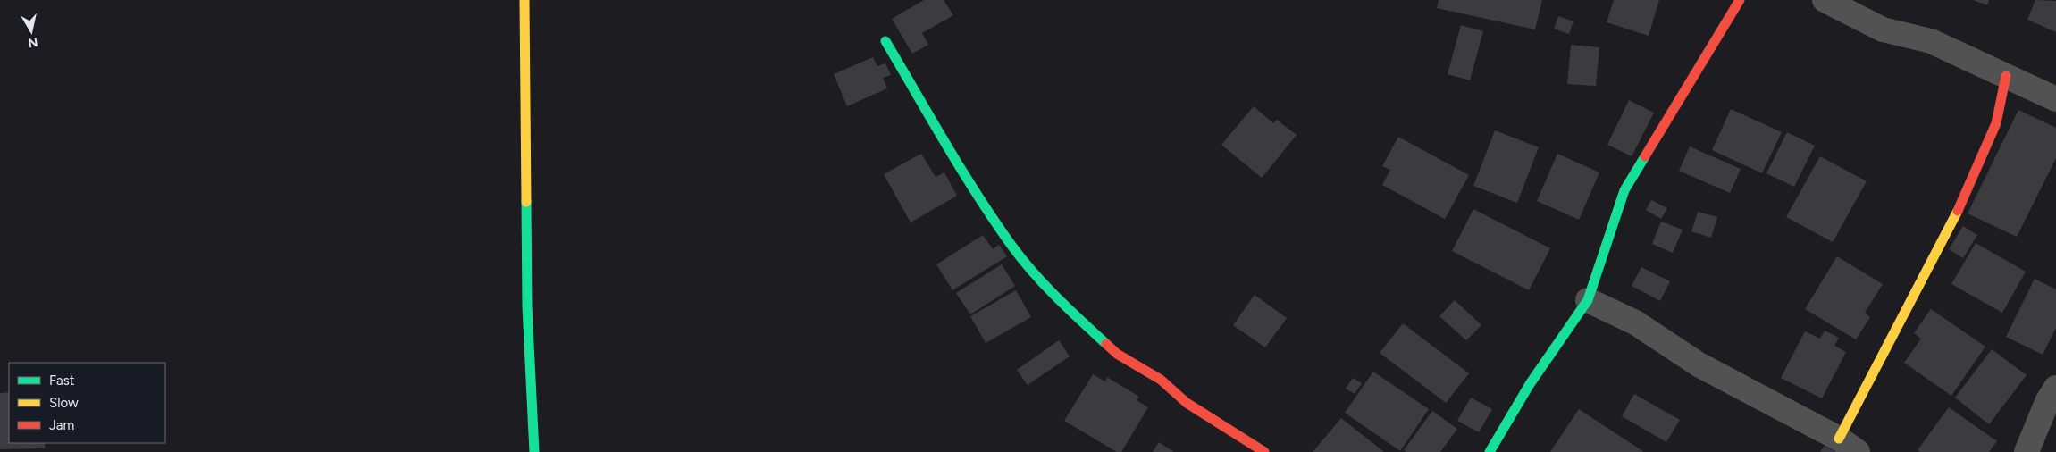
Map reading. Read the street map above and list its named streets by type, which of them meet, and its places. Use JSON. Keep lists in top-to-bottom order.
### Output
{
  "legend": ["Fast", "Slow", "Jam"],
  "north": "bottom"
}
